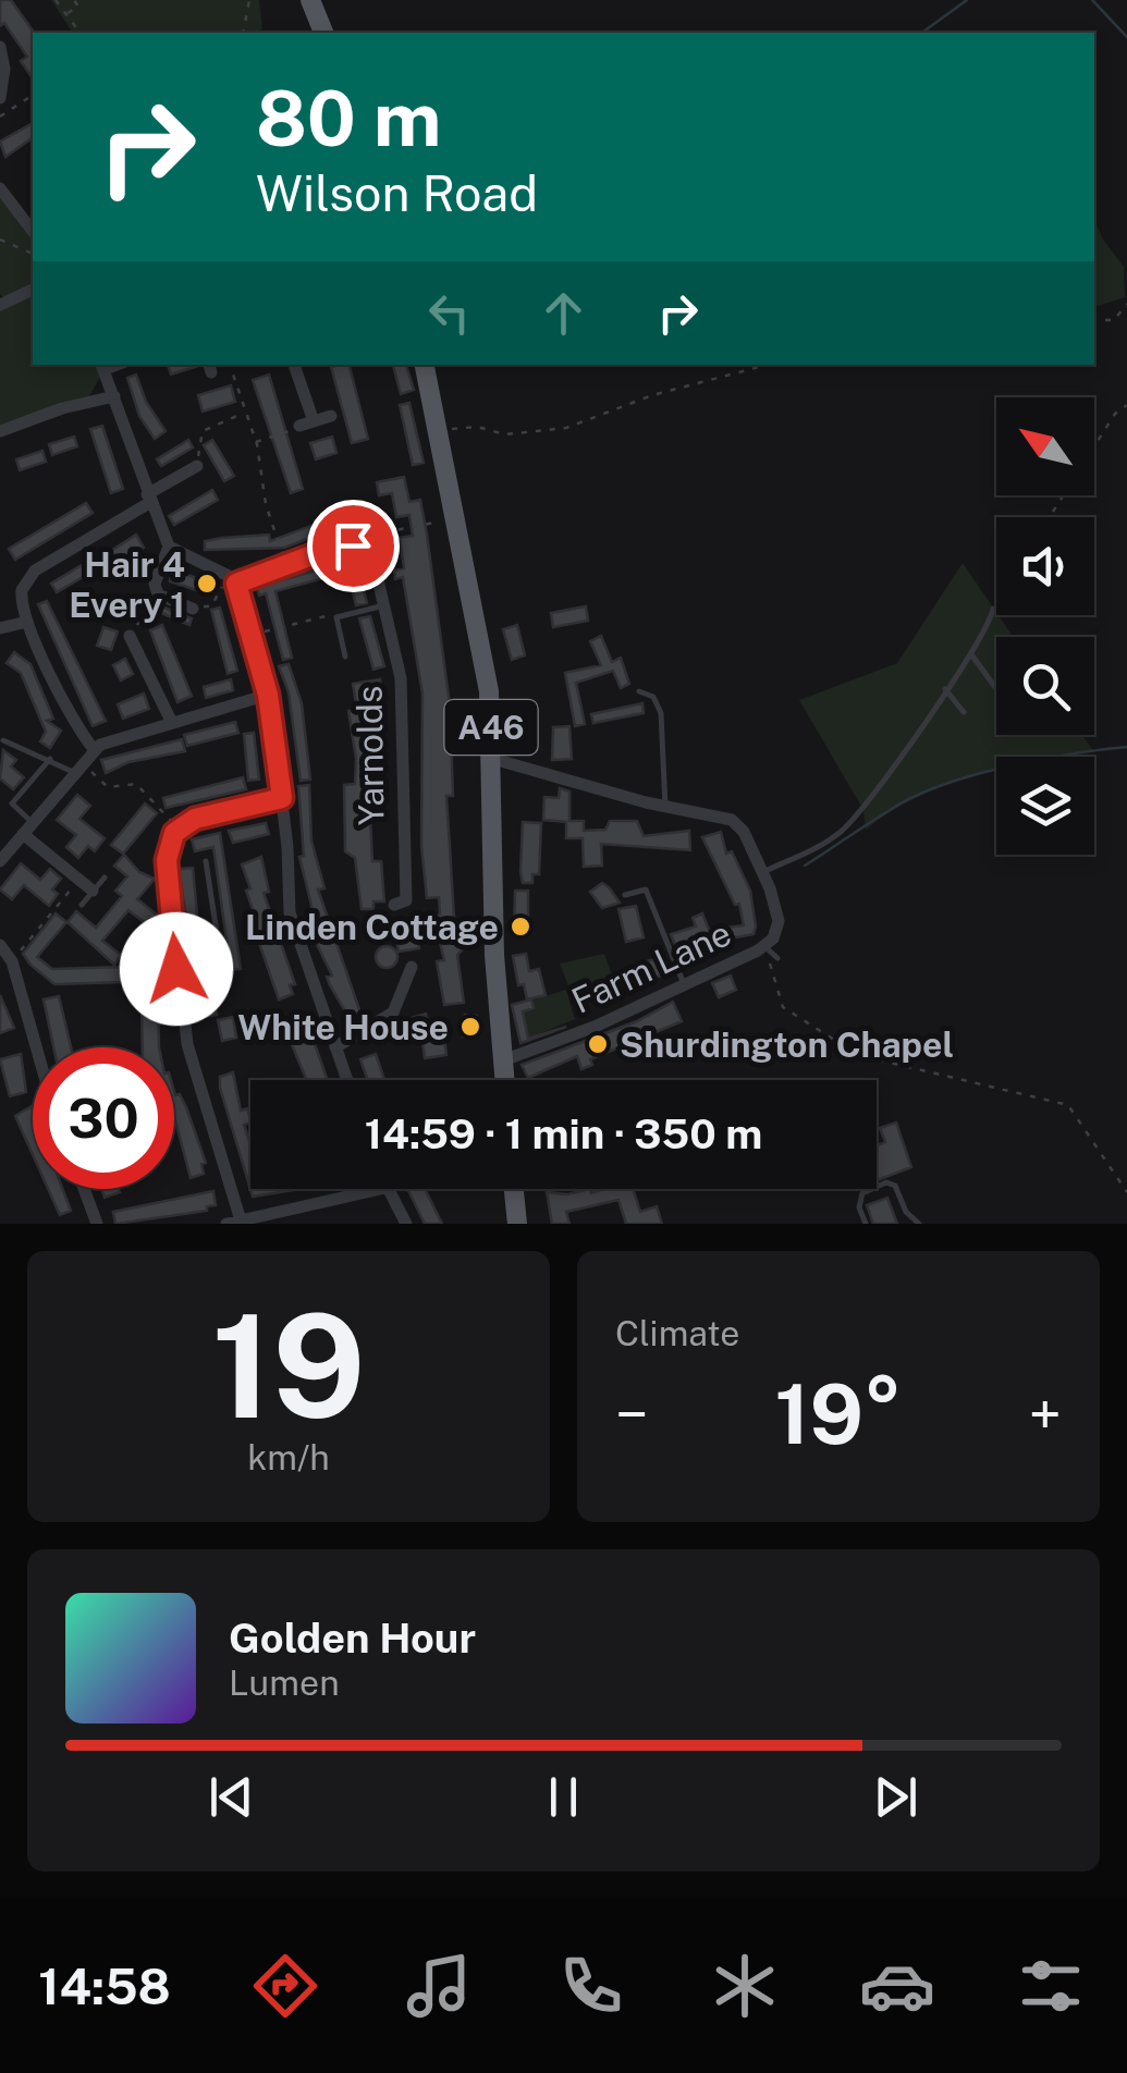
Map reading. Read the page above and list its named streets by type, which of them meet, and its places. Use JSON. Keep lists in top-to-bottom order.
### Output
{
  "streets": {
    "main road": ["A46"],
    "street": ["Yarnolds", "Farm Lane"]
  },
  "crossings": [
    ["A46", "Farm Lane"]
  ],
  "places": [
    "Hair 4 Every 1",
    "Linden Cottage",
    "White House",
    "Shurdington Chapel"
  ],
  "north": "top left",
  "page": {
    "turn": ["80 m", "Wilson Road"],
    "limit": "30",
    "trip": "14:59 · 1 min · 350 m",
    "tile": [
      ["19", "km/h"],
      "Climate"
    ],
    "heat": ["−", "19°", "+"],
    "song": ["Golden Hour", "Lumen"],
    "tabs": "14:58"
  }
}
